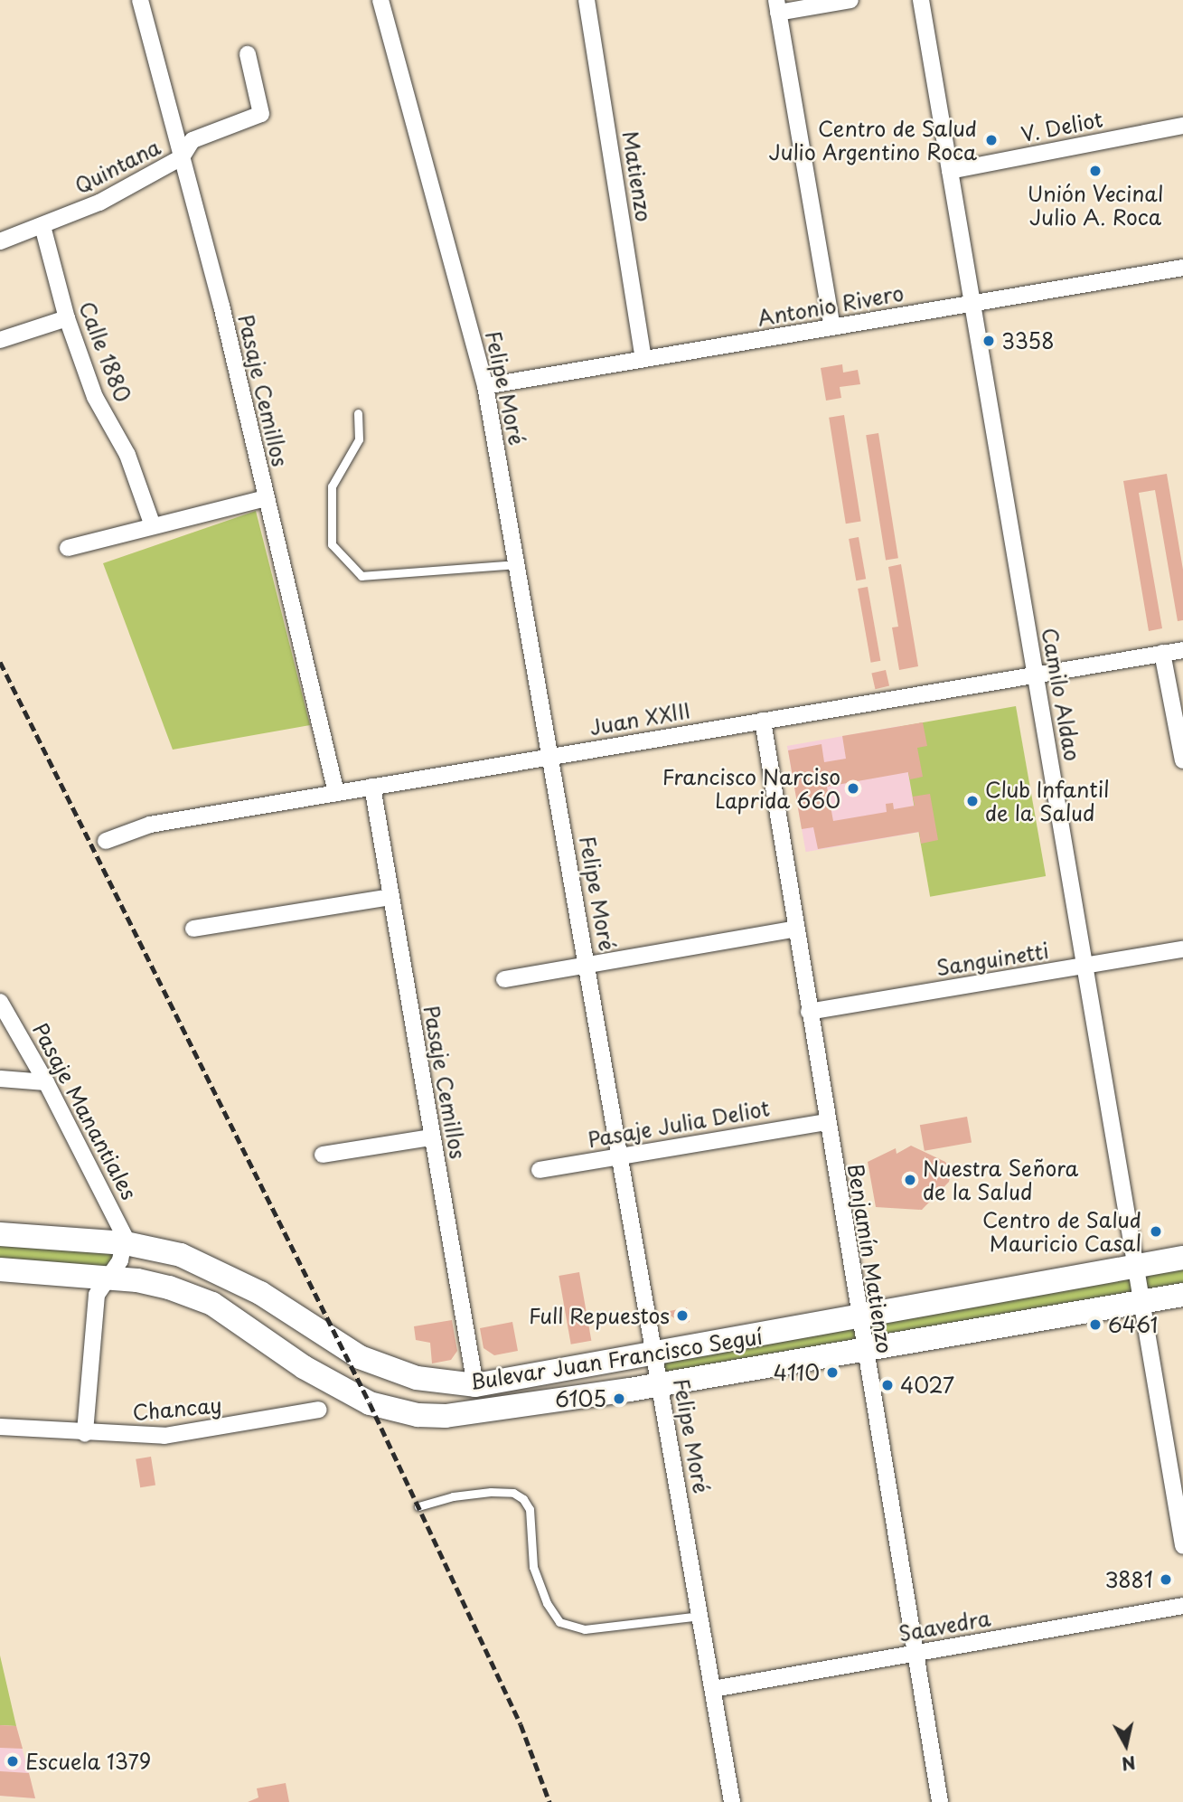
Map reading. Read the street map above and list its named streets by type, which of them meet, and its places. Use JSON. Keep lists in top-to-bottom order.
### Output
{
  "streets": {
    "main road": ["Bulevar Juan Francisco Seguí"],
    "street": [
      "V. Deliot",
      "Quintana",
      "Matienzo",
      "Antonio Rivero",
      "Calle 1880",
      "Felipe Moré",
      "Pasaje Cemillos",
      "Camilo Aldao",
      "Juan XXIII",
      "Sanguinetti",
      "Pasaje Manantiales",
      "Pasaje Julia Deliot",
      "Benjamín Matienzo",
      "Chancay",
      "Saavedra"
    ]
  },
  "crossings": [
    ["V. Deliot", "Camilo Aldao"],
    ["Quintana", "Calle 1880"],
    ["Quintana", "Pasaje Cemillos"],
    ["Matienzo", "Antonio Rivero"],
    ["Antonio Rivero", "Felipe Moré"],
    ["Antonio Rivero", "Camilo Aldao"],
    ["Felipe Moré", "Juan XXIII"],
    ["Felipe Moré", "Pasaje Julia Deliot"],
    ["Felipe Moré", "Bulevar Juan Francisco Seguí"],
    ["Felipe Moré", "Saavedra"],
    ["Pasaje Cemillos", "Juan XXIII"],
    ["Pasaje Cemillos", "Bulevar Juan Francisco Seguí"],
    ["Camilo Aldao", "Juan XXIII"],
    ["Camilo Aldao", "Sanguinetti"],
    ["Camilo Aldao", "Bulevar Juan Francisco Seguí"],
    ["Juan XXIII", "Benjamín Matienzo"],
    ["Sanguinetti", "Benjamín Matienzo"],
    ["Pasaje Manantiales", "Bulevar Juan Francisco Seguí"],
    ["Pasaje Julia Deliot", "Benjamín Matienzo"],
    ["Benjamín Matienzo", "Bulevar Juan Francisco Seguí"],
    ["Benjamín Matienzo", "Saavedra"]
  ],
  "places": [
    "Centro de Salud Julio Argentino Roca",
    "Unión Vecinal Julio A. Roca",
    "3358",
    "Francisco Narciso Laprida 660",
    "Club Infantil de la Salud",
    "Nuestra Señora de la Salud",
    "Centro de Salud Mauricio Casal",
    "Full Repuestos",
    "6461",
    "4110",
    "4027",
    "6105",
    "3881",
    "Escuela 1379"
  ],
  "north": "bottom"
}
